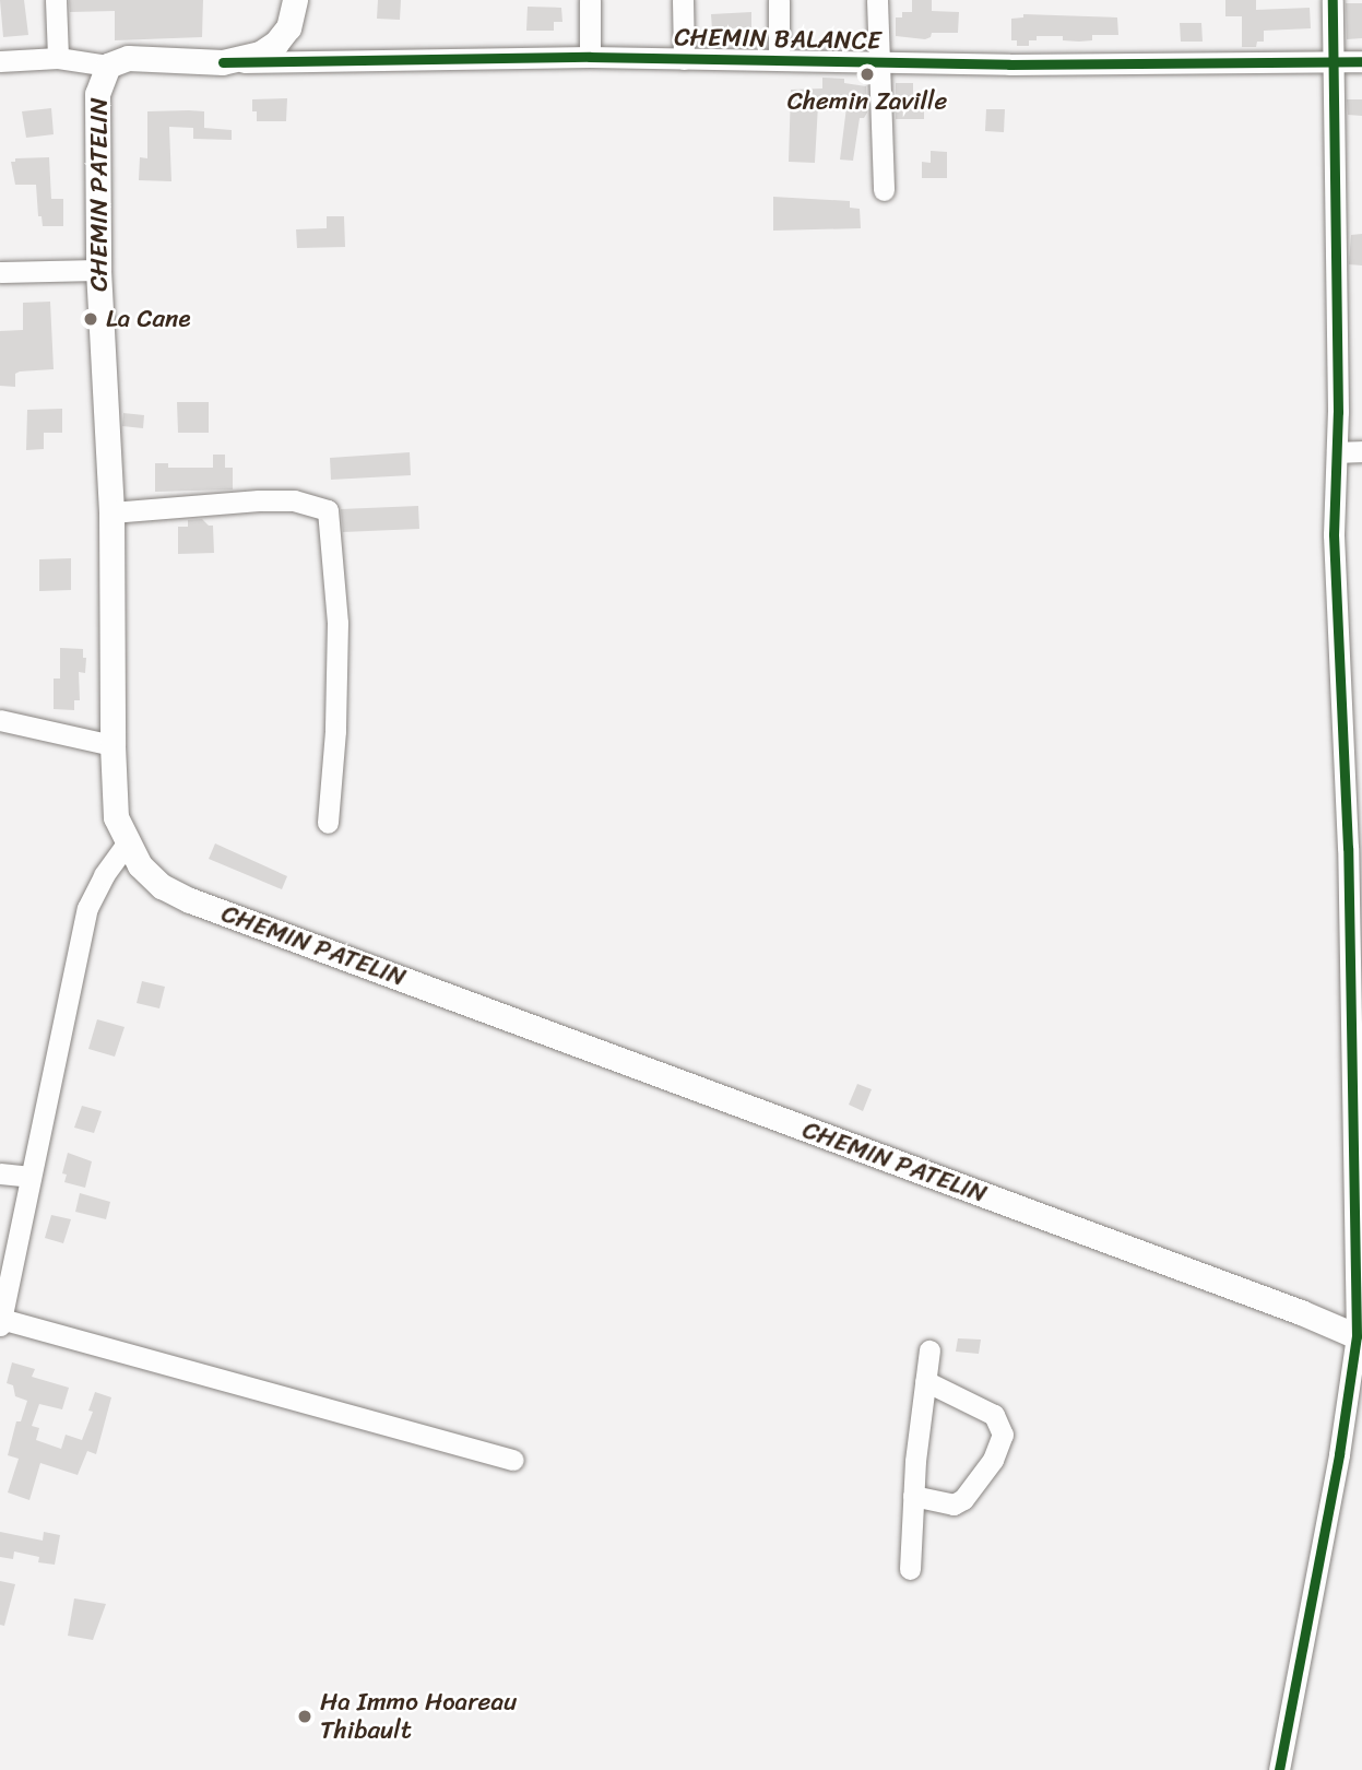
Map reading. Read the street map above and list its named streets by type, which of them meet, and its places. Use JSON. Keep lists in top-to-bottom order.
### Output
{
  "streets": {
    "main road": ["CHEMIN PATELIN"],
    "street": ["CHEMIN BALANCE"]
  },
  "crossings": [
    ["CHEMIN BALANCE", "CHEMIN PATELIN"]
  ],
  "places": ["Chemin Zaville", "La Cane", "Ha Immo Hoareau Thibault"]
}
